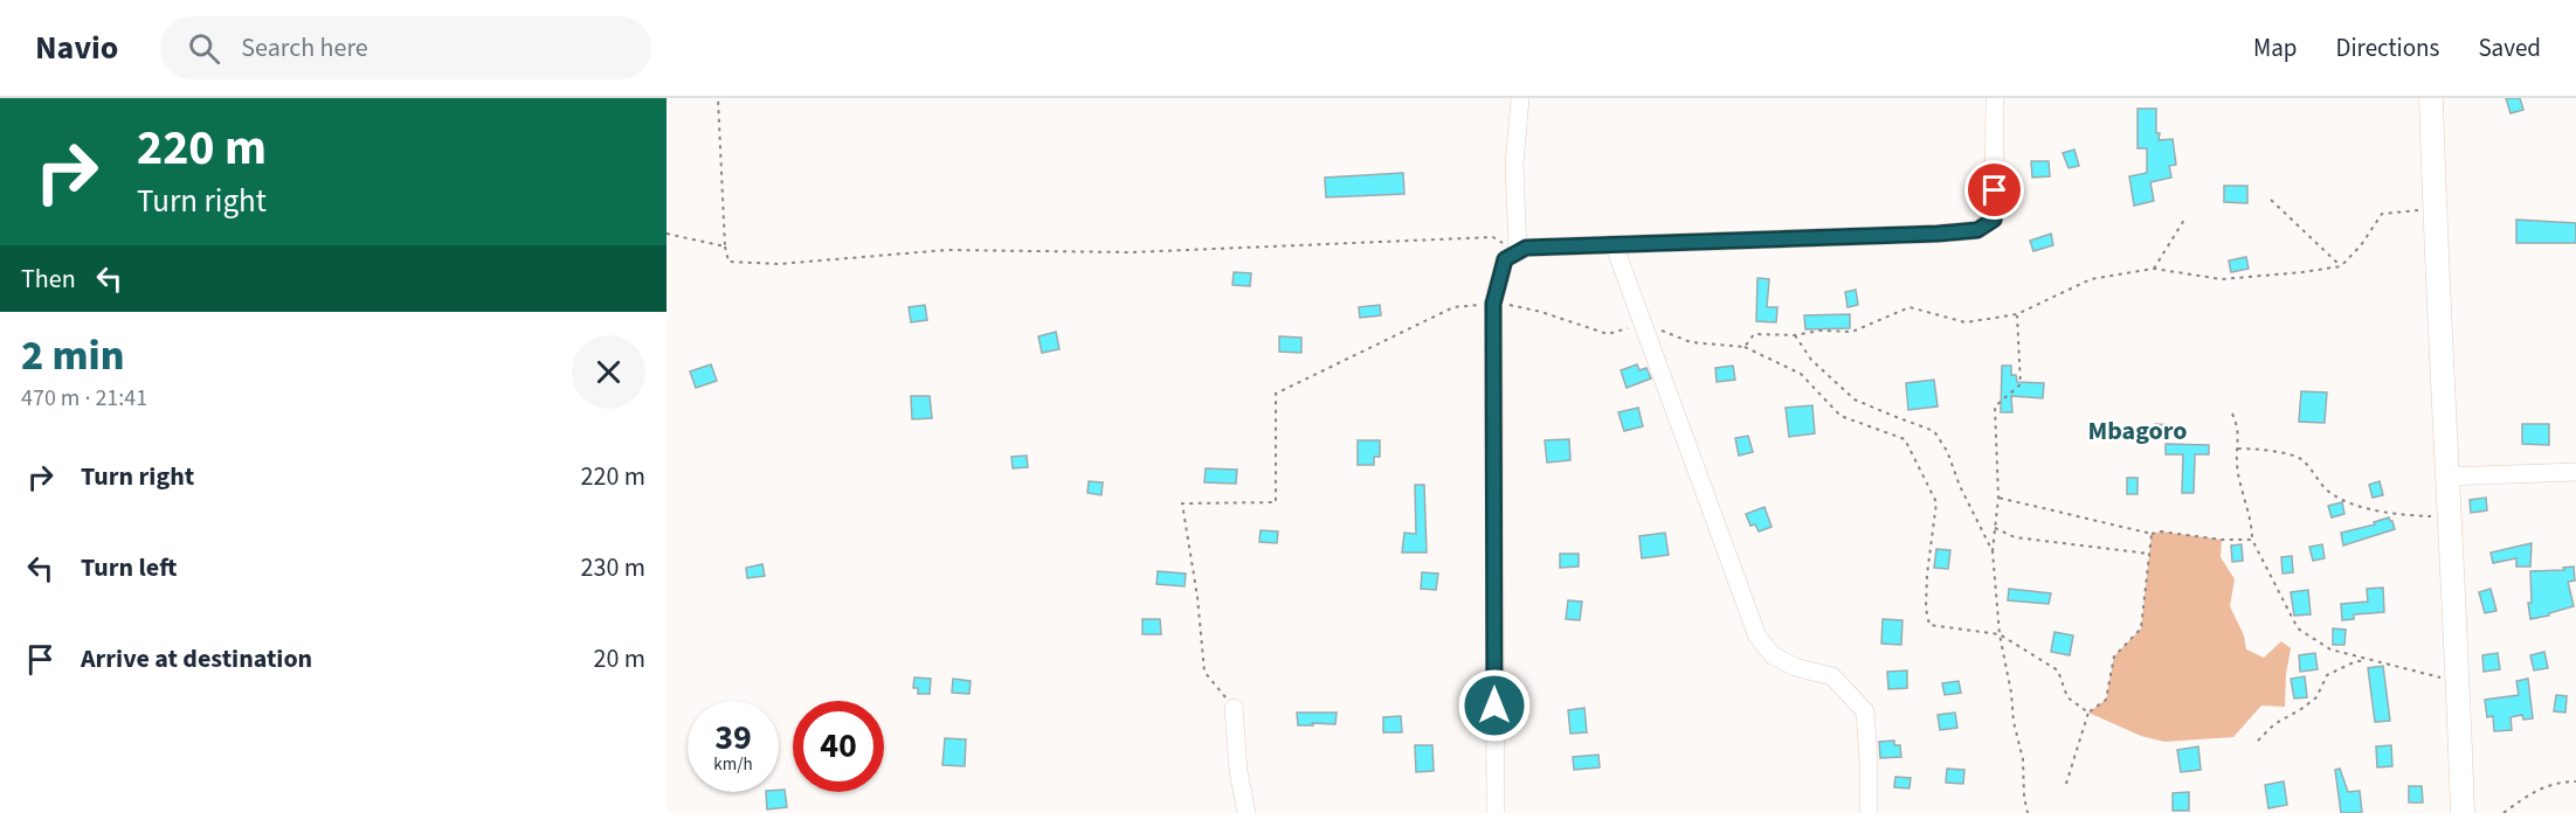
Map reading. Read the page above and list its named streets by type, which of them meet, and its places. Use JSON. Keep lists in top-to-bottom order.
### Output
{
  "districts": ["Mbagoro"],
  "page": {
    "header": "Navio",
    "search": "Search here",
    "nav": ["Map", "Directions", "Saved"],
    "turn": ["220 m", "Turn right"],
    "then": "Then",
    "heading": ["2 min", "470 m · 21:41"],
    "list": [
      {
        "name": "Turn right",
        "value": "220 m"
      },
      {
        "name": "Turn left",
        "value": "230 m"
      },
      {
        "name": "Arrive at destination",
        "value": "20 m"
      }
    ],
    "speed": "39 km/h",
    "limit": "40"
  }
}
